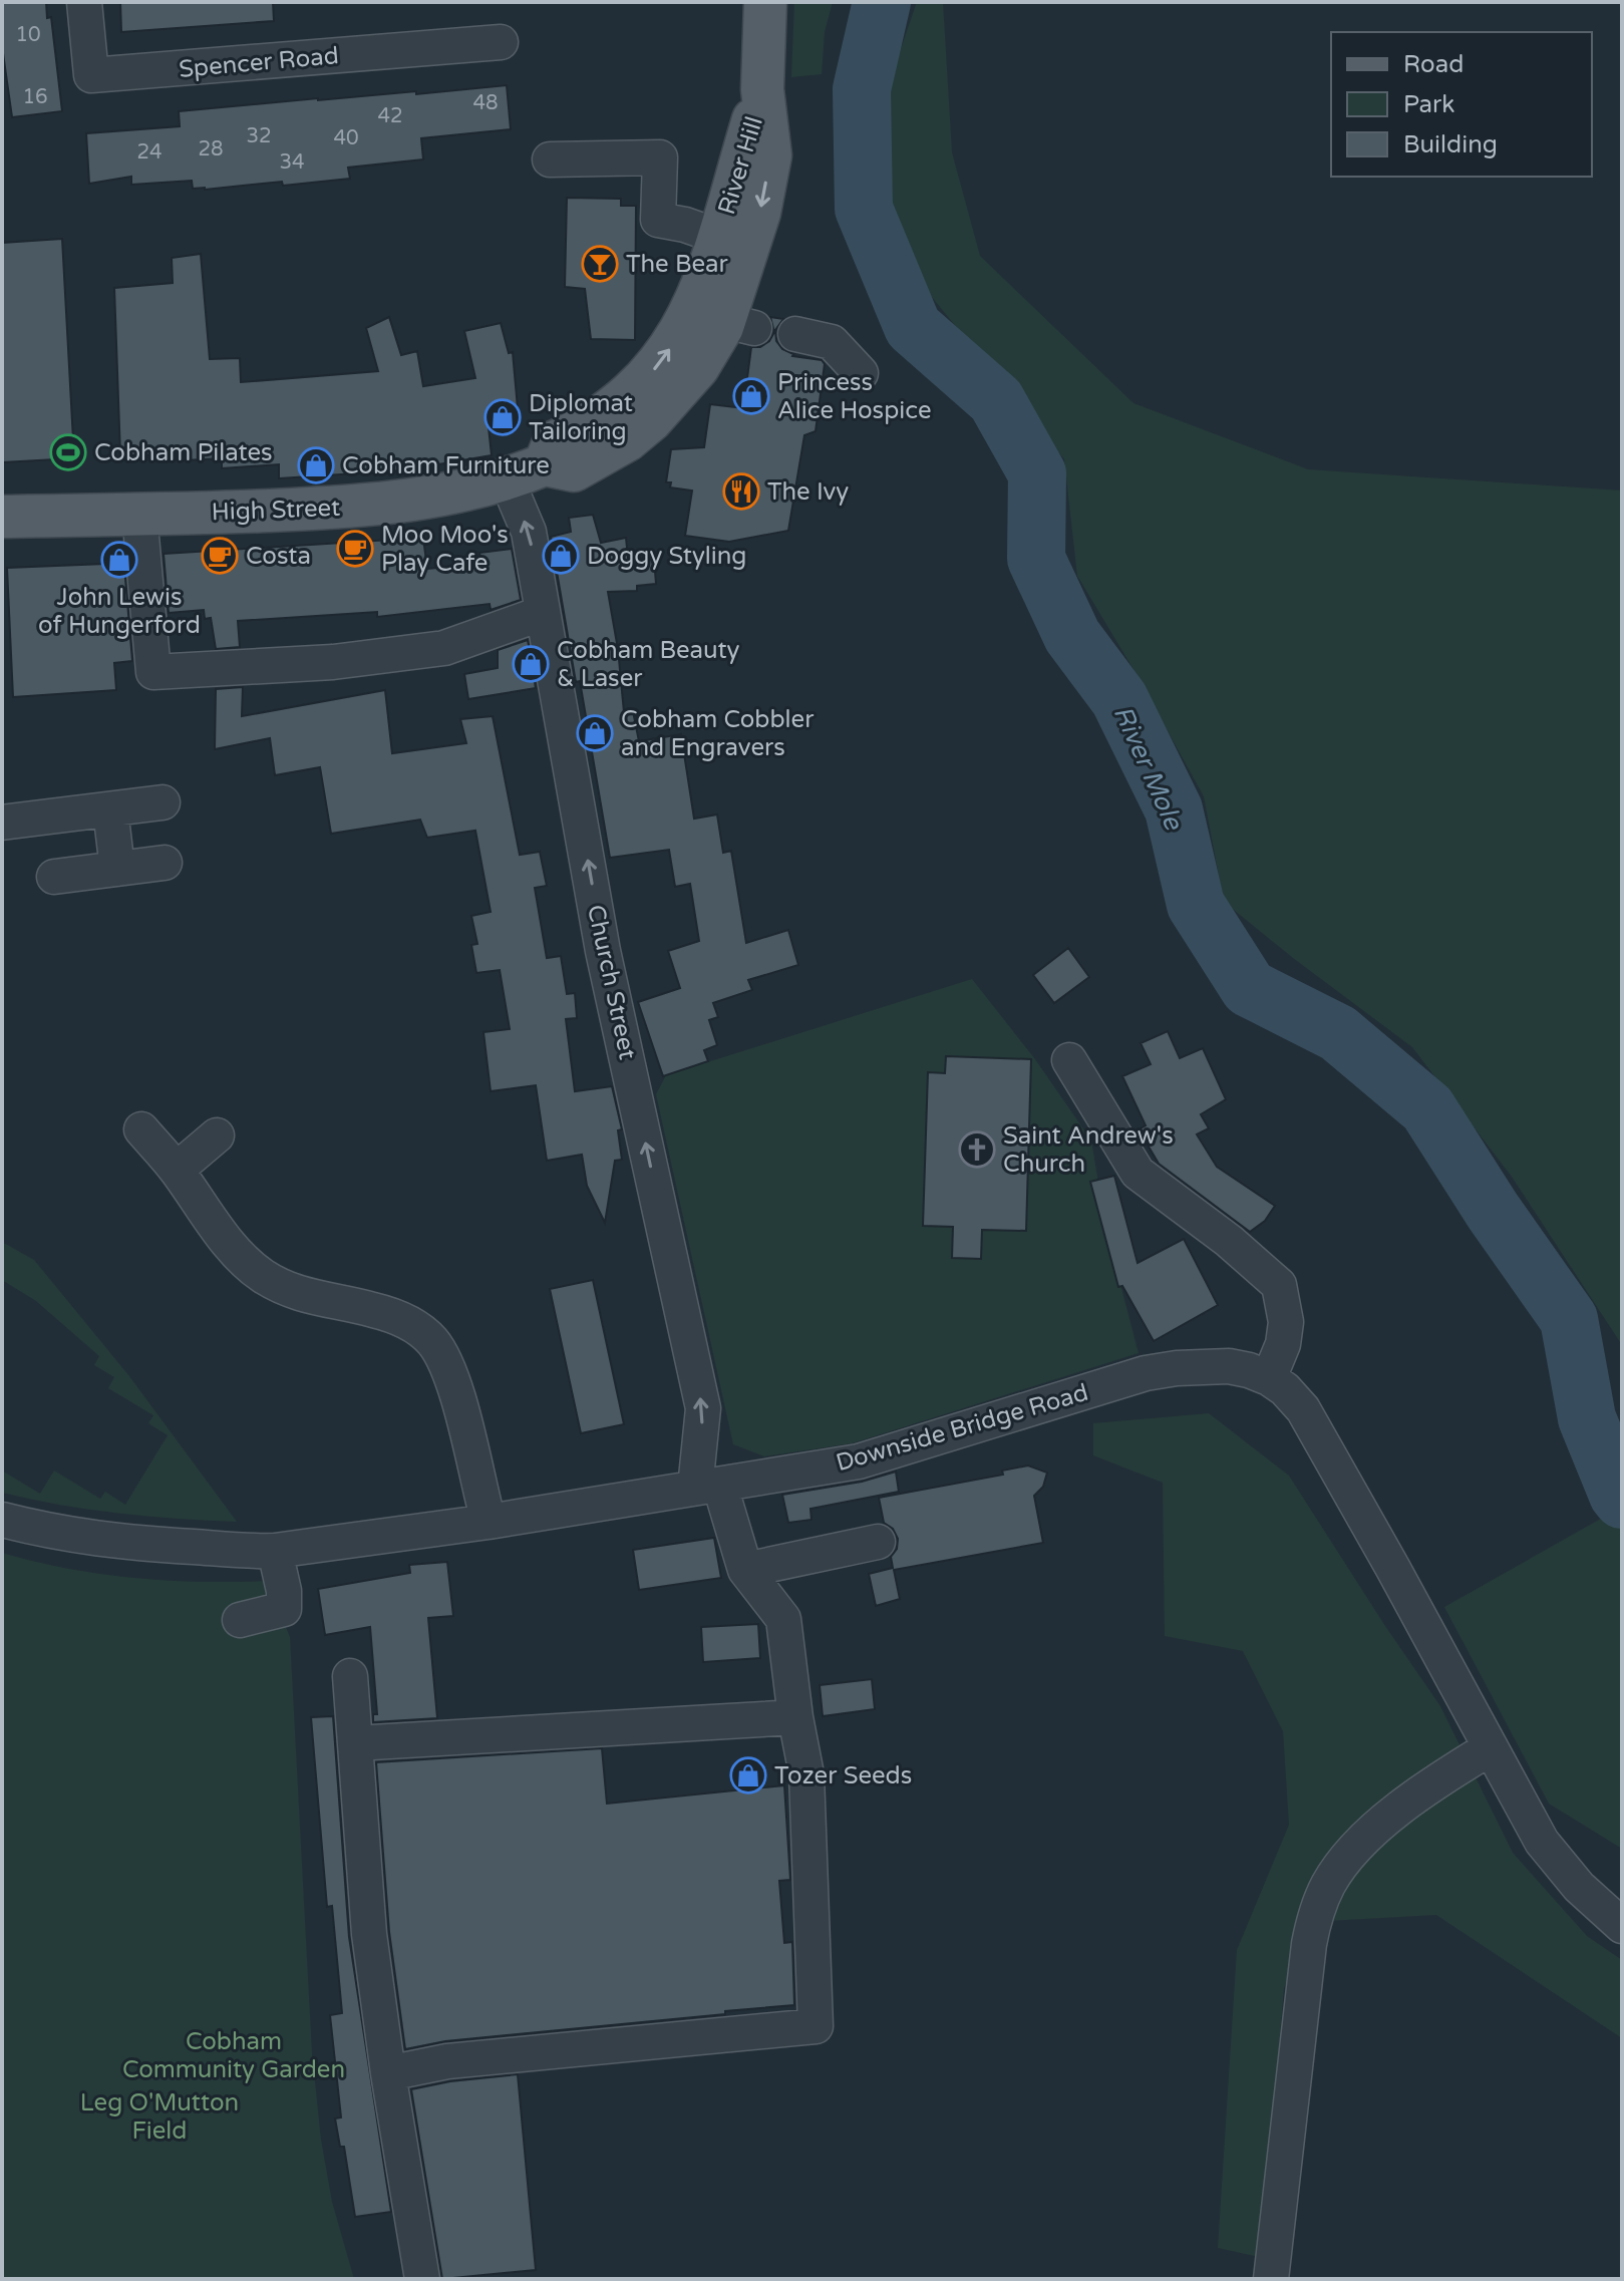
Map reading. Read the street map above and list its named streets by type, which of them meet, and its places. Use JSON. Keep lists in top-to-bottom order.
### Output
{
  "streets": {
    "main road": ["River Hill", "High Street"],
    "street": ["Spencer Road", "Church Street", "Downside Bridge Road"]
  },
  "crossings": [
    ["River Hill", "High Street"],
    ["River Hill", "Church Street"],
    ["High Street", "Church Street"],
    ["Church Street", "Downside Bridge Road"]
  ],
  "one_way": ["Church Street"],
  "water": ["River Mole"],
  "parks": ["Cobham Community Garden", "Leg O'Mutton Field"],
  "places": {
    "bar": ["The Bear"],
    "shop": [
      "Princess Alice Hospice",
      "Diplomat Tailoring",
      "Cobham Furniture",
      "Doggy Styling",
      "John Lewis of Hungerford",
      "Cobham Beauty & Laser",
      "Cobham Cobbler and Engravers",
      "Tozer Seeds"
    ],
    "sports": ["Cobham Pilates"],
    "restaurant": ["The Ivy"],
    "cafe": ["Moo Moo's Play Cafe", "Costa"],
    "church": ["Saint Andrew's Church"]
  },
  "house_numbers": [
    "10",
    "16",
    "48",
    "42",
    "32",
    "40",
    "28",
    "24",
    "34"
  ],
  "legend": ["Road", "Park", "Building"]
}
